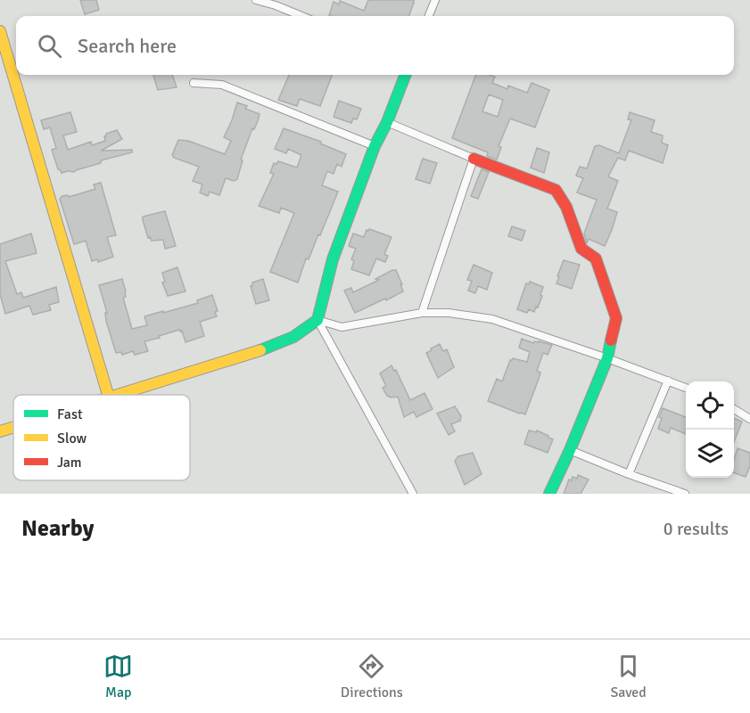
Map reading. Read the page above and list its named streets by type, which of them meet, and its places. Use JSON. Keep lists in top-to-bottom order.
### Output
{
  "legend": ["Fast", "Slow", "Jam"],
  "page": {
    "search": "Search here",
    "heading": ["Nearby", "0 results"],
    "nav": ["Map", "Directions", "Saved"]
  }
}
